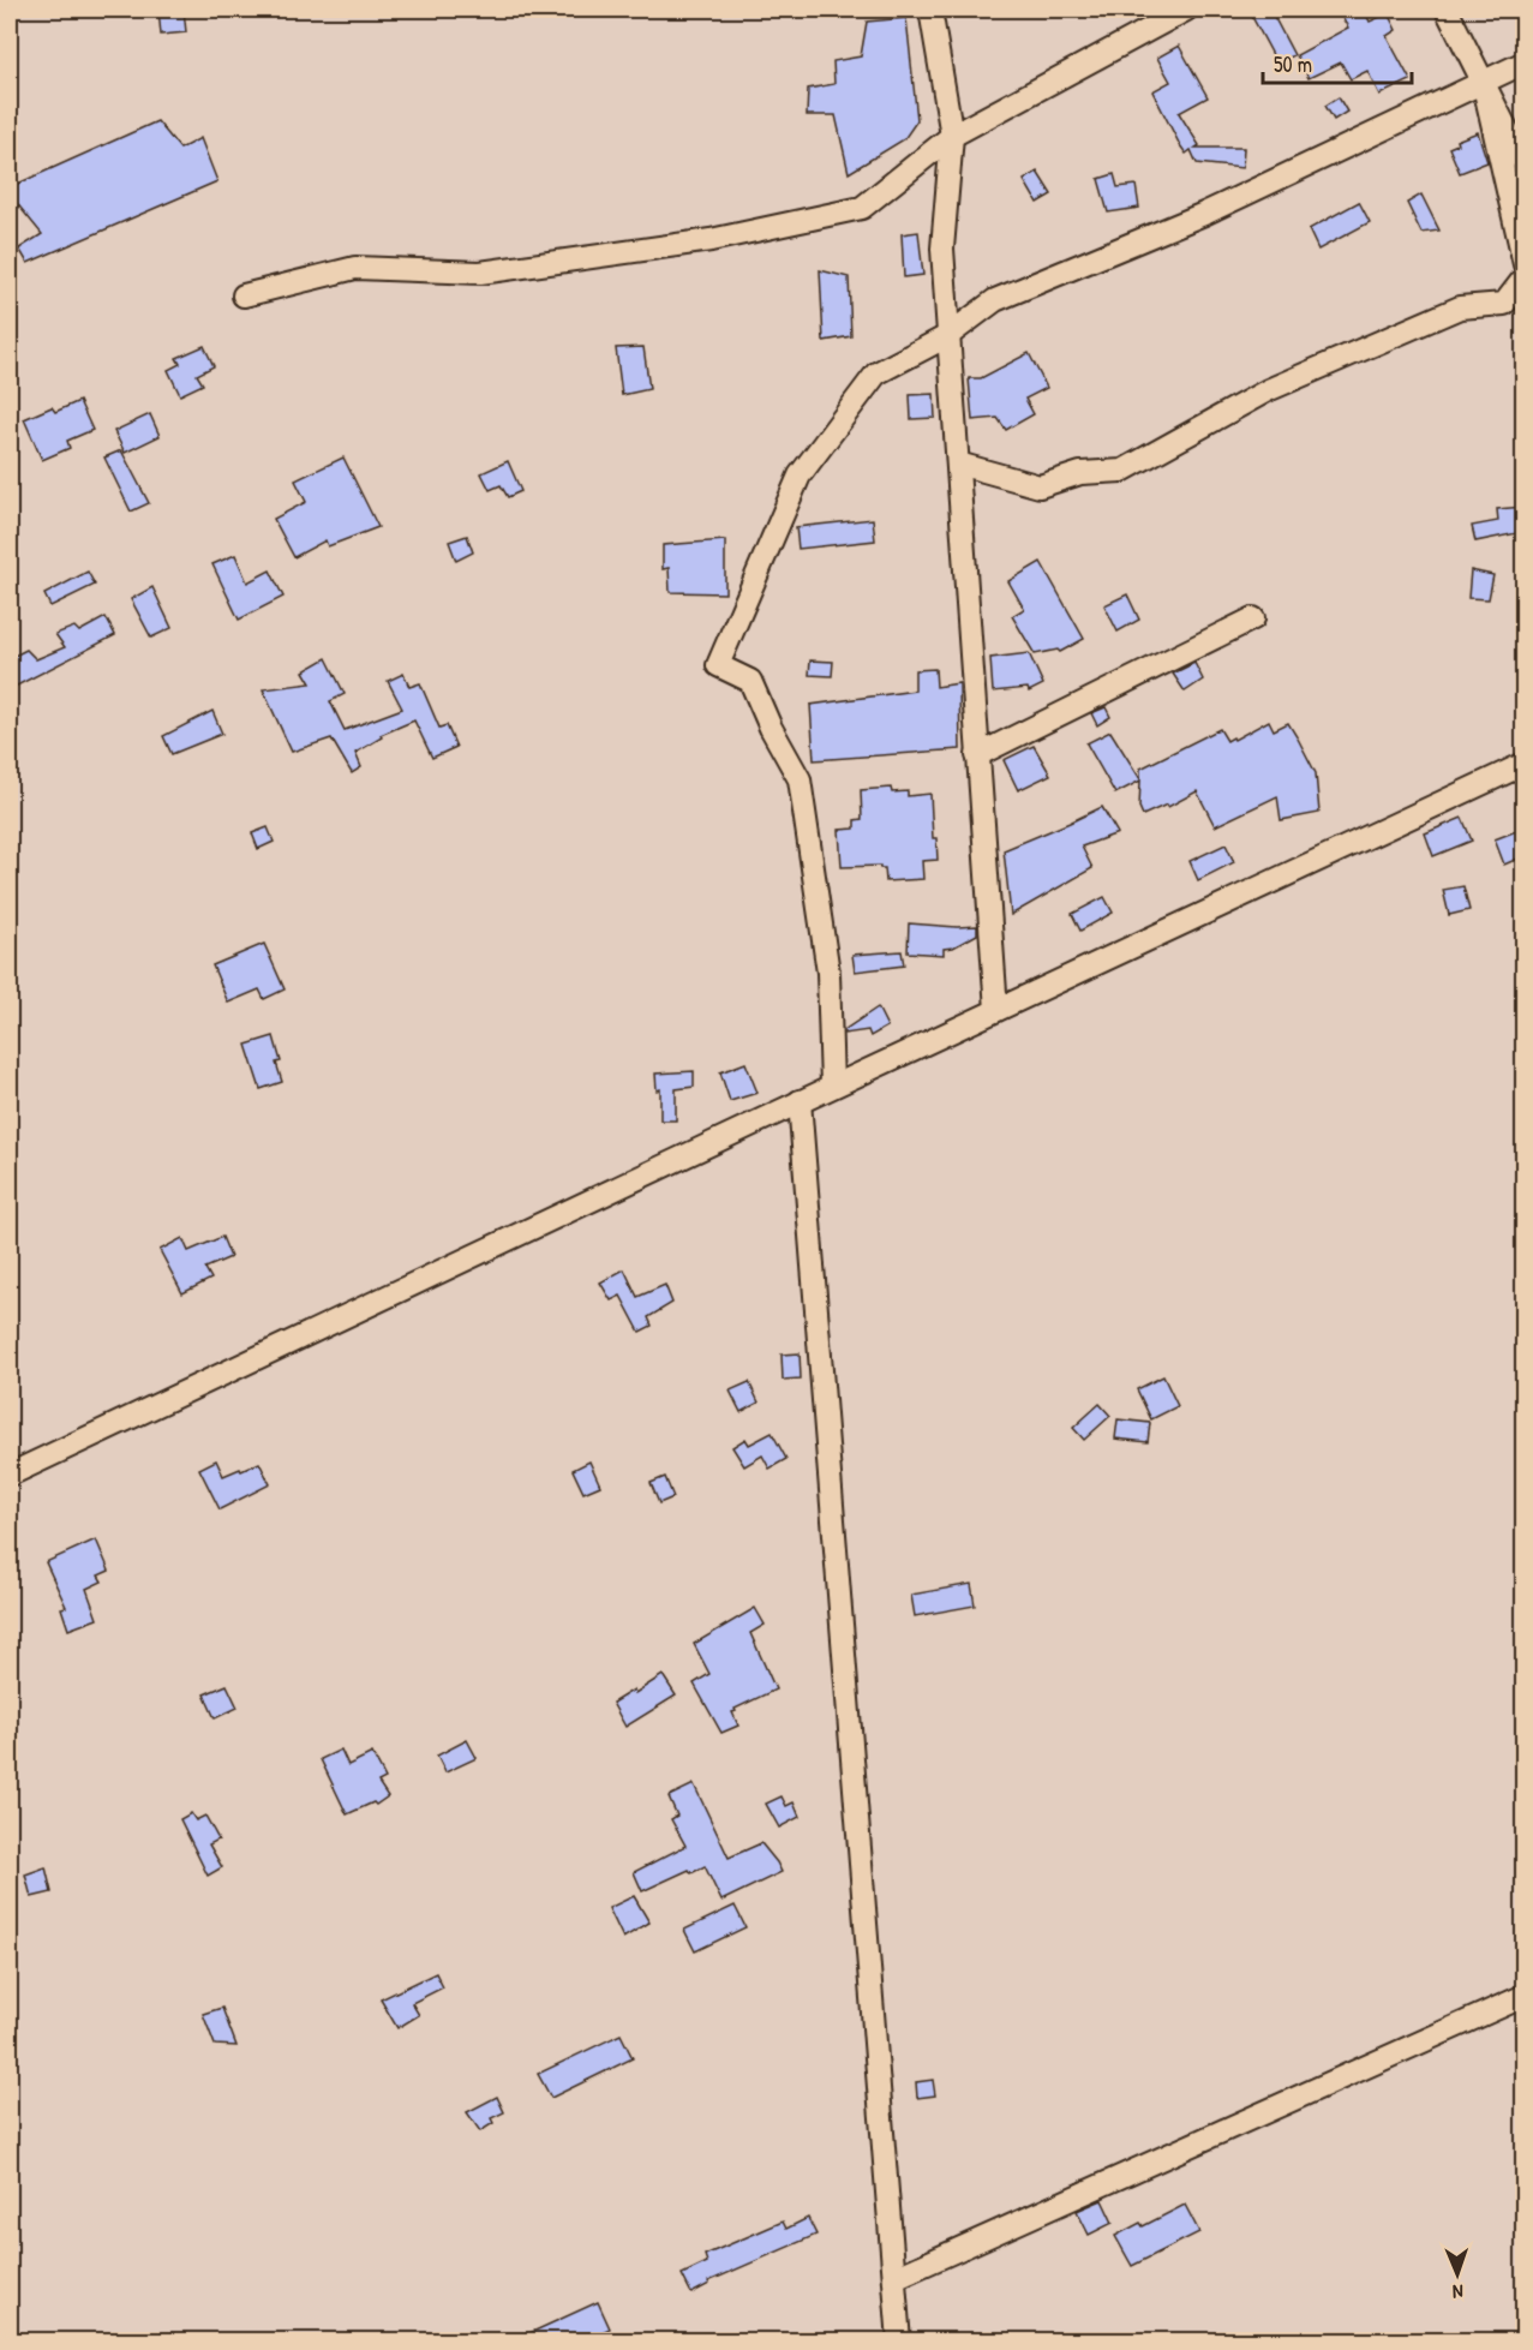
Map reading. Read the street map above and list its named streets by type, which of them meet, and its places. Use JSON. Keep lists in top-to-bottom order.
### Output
{
  "scale_bar": "50 m",
  "north": "bottom"
}
